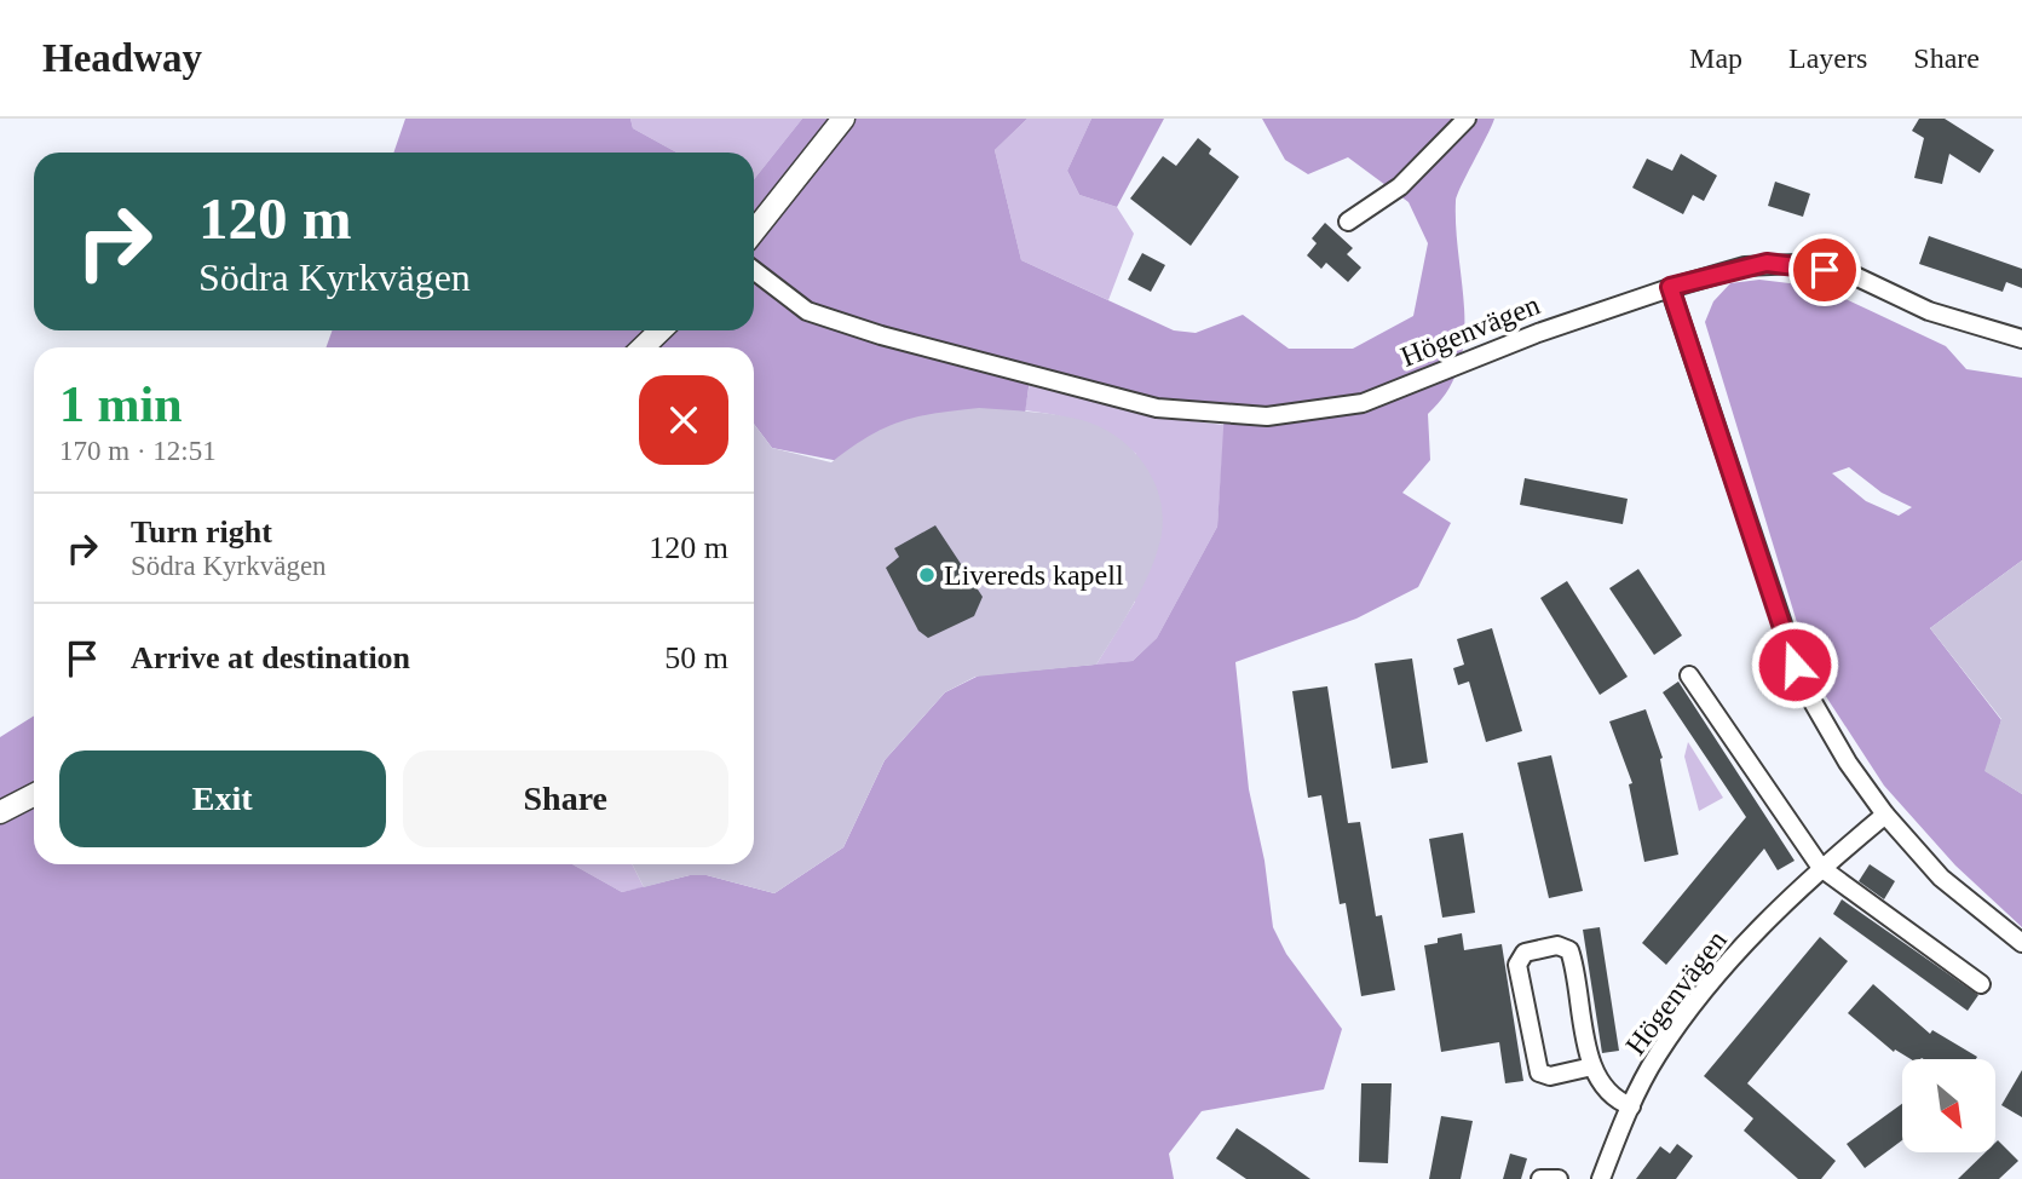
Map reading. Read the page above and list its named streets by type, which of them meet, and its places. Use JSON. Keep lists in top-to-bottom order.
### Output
{
  "streets": {
    "street": ["Högenvägen"]
  },
  "places": ["Livereds kapell"],
  "north": "bottom right",
  "page": {
    "header": "Headway",
    "nav": ["Map", "Layers", "Share"],
    "turn": ["120 m", "Södra Kyrkvägen"],
    "heading": ["1 min", "170 m · 12:51"],
    "list": [
      {
        "name": "Turn right",
        "note": "Södra Kyrkvägen",
        "value": "120 m"
      },
      {
        "name": "Arrive at destination",
        "value": "50 m"
      }
    ],
    "buttons": ["Exit", "Share"]
  }
}
